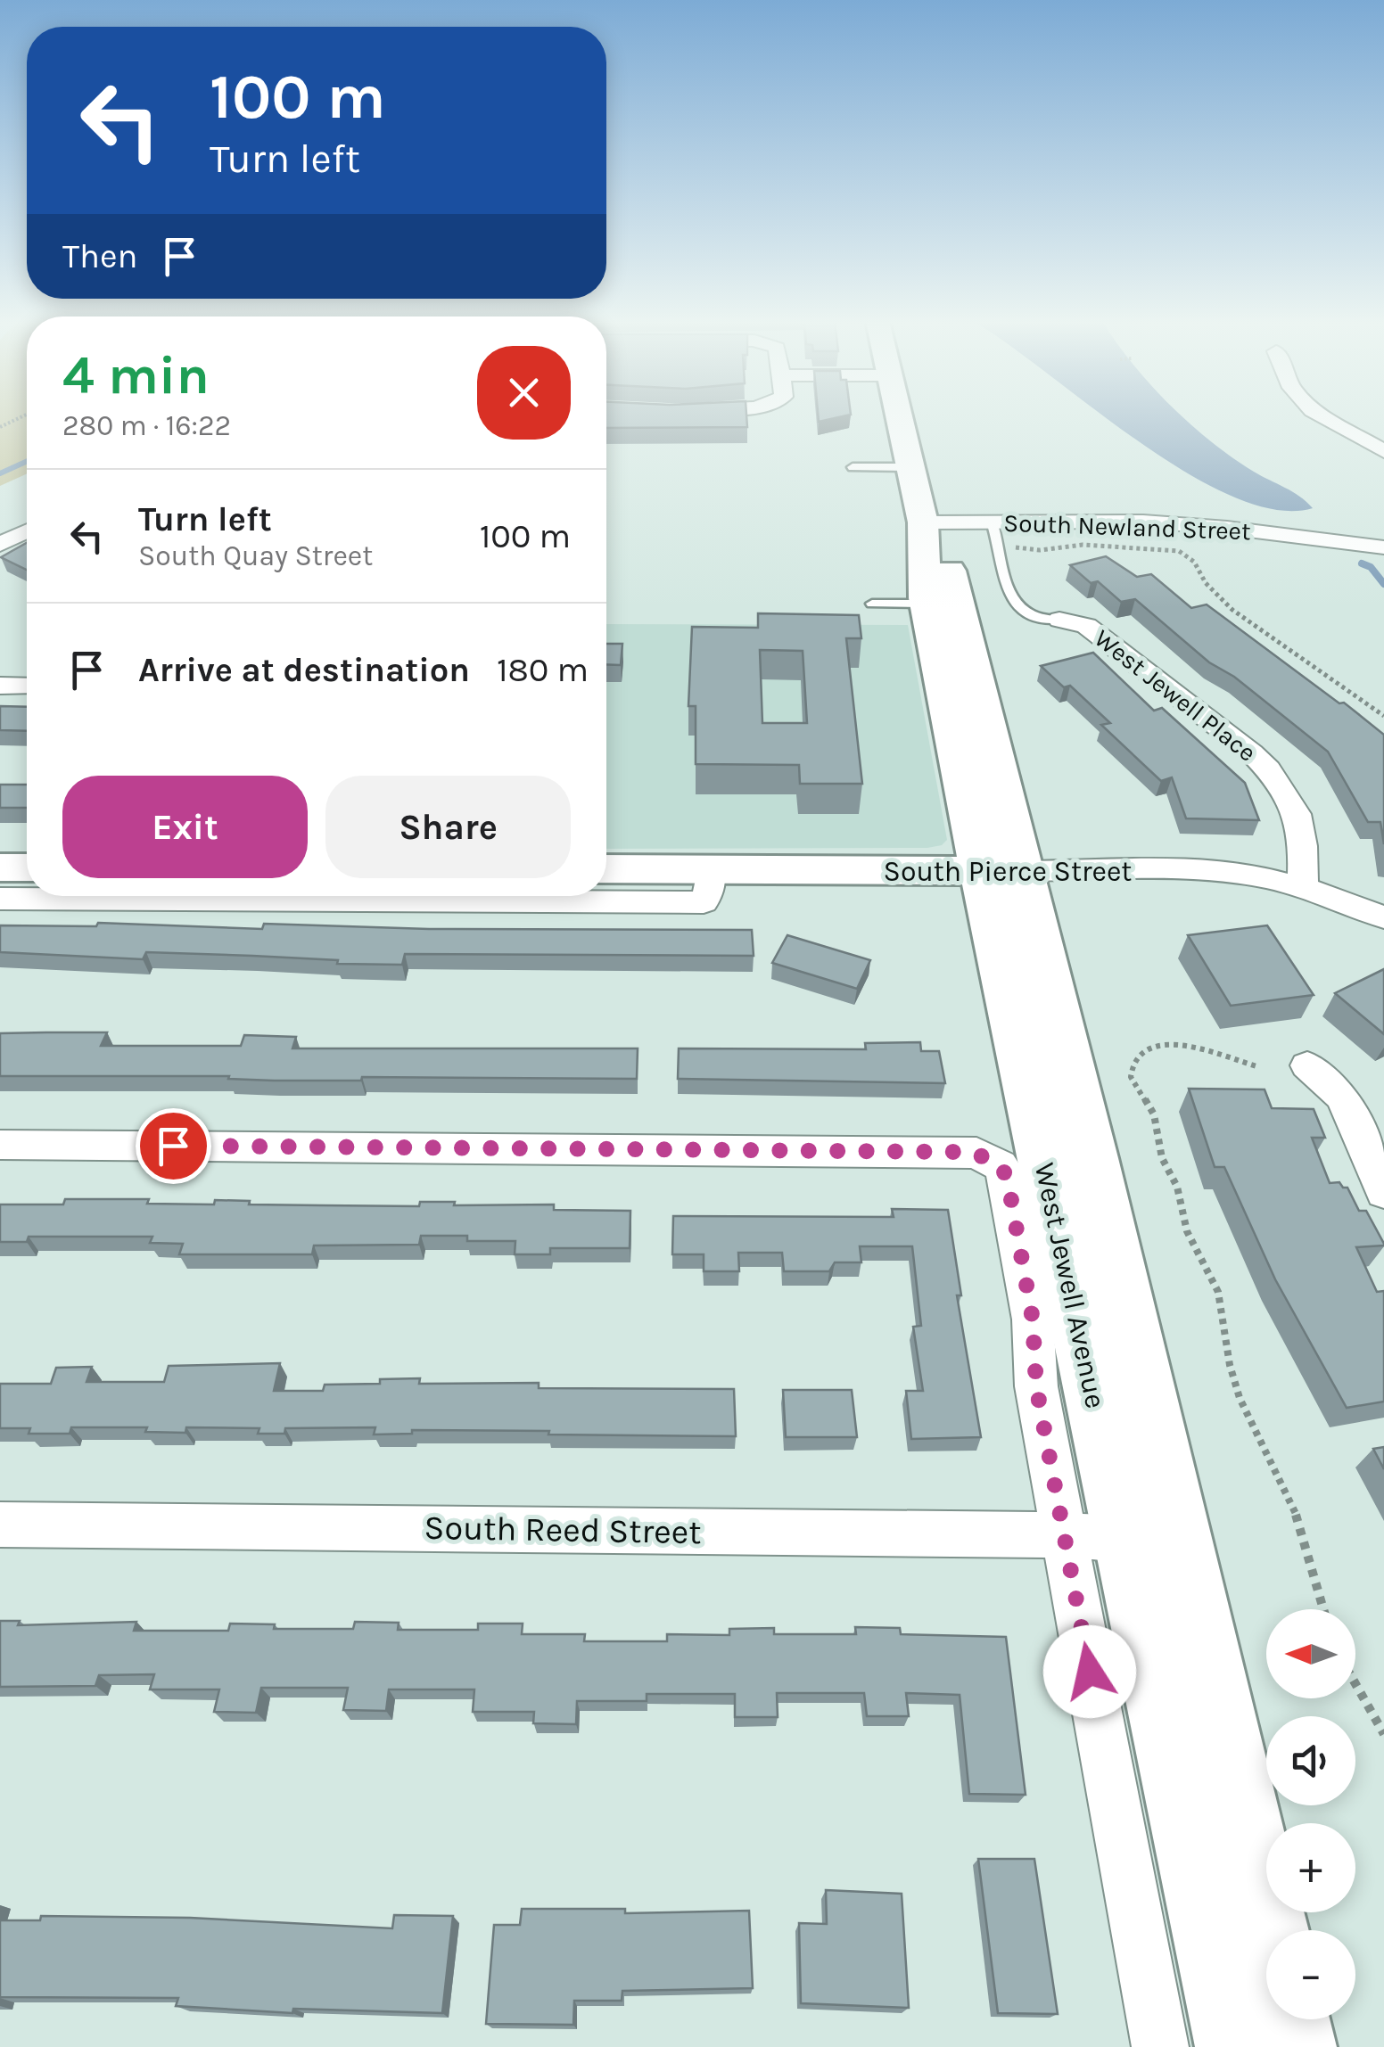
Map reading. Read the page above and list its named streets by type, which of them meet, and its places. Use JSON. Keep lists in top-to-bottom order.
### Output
{
  "streets": {
    "main road": ["South Pierce Street", "West Jewell Avenue"],
    "street": ["South Newland Street", "West Jewell Place", "South Reed Street"]
  },
  "crossings": [
    ["South Newland Street", "West Jewell Avenue"],
    ["West Jewell Place", "South Pierce Street"],
    ["South Pierce Street", "West Jewell Avenue"],
    ["West Jewell Avenue", "South Reed Street"]
  ],
  "north": "left",
  "page": {
    "turn": ["100 m", "Turn left"],
    "then": "Then",
    "heading": ["4 min", "280 m · 16:22"],
    "list": [
      {
        "name": "Turn left",
        "note": "South Quay Street",
        "value": "100 m"
      },
      {
        "name": "Arrive at destination",
        "value": "180 m"
      }
    ],
    "buttons": ["Exit", "Share"],
    "map_buttons": ["+", "−"]
  }
}
